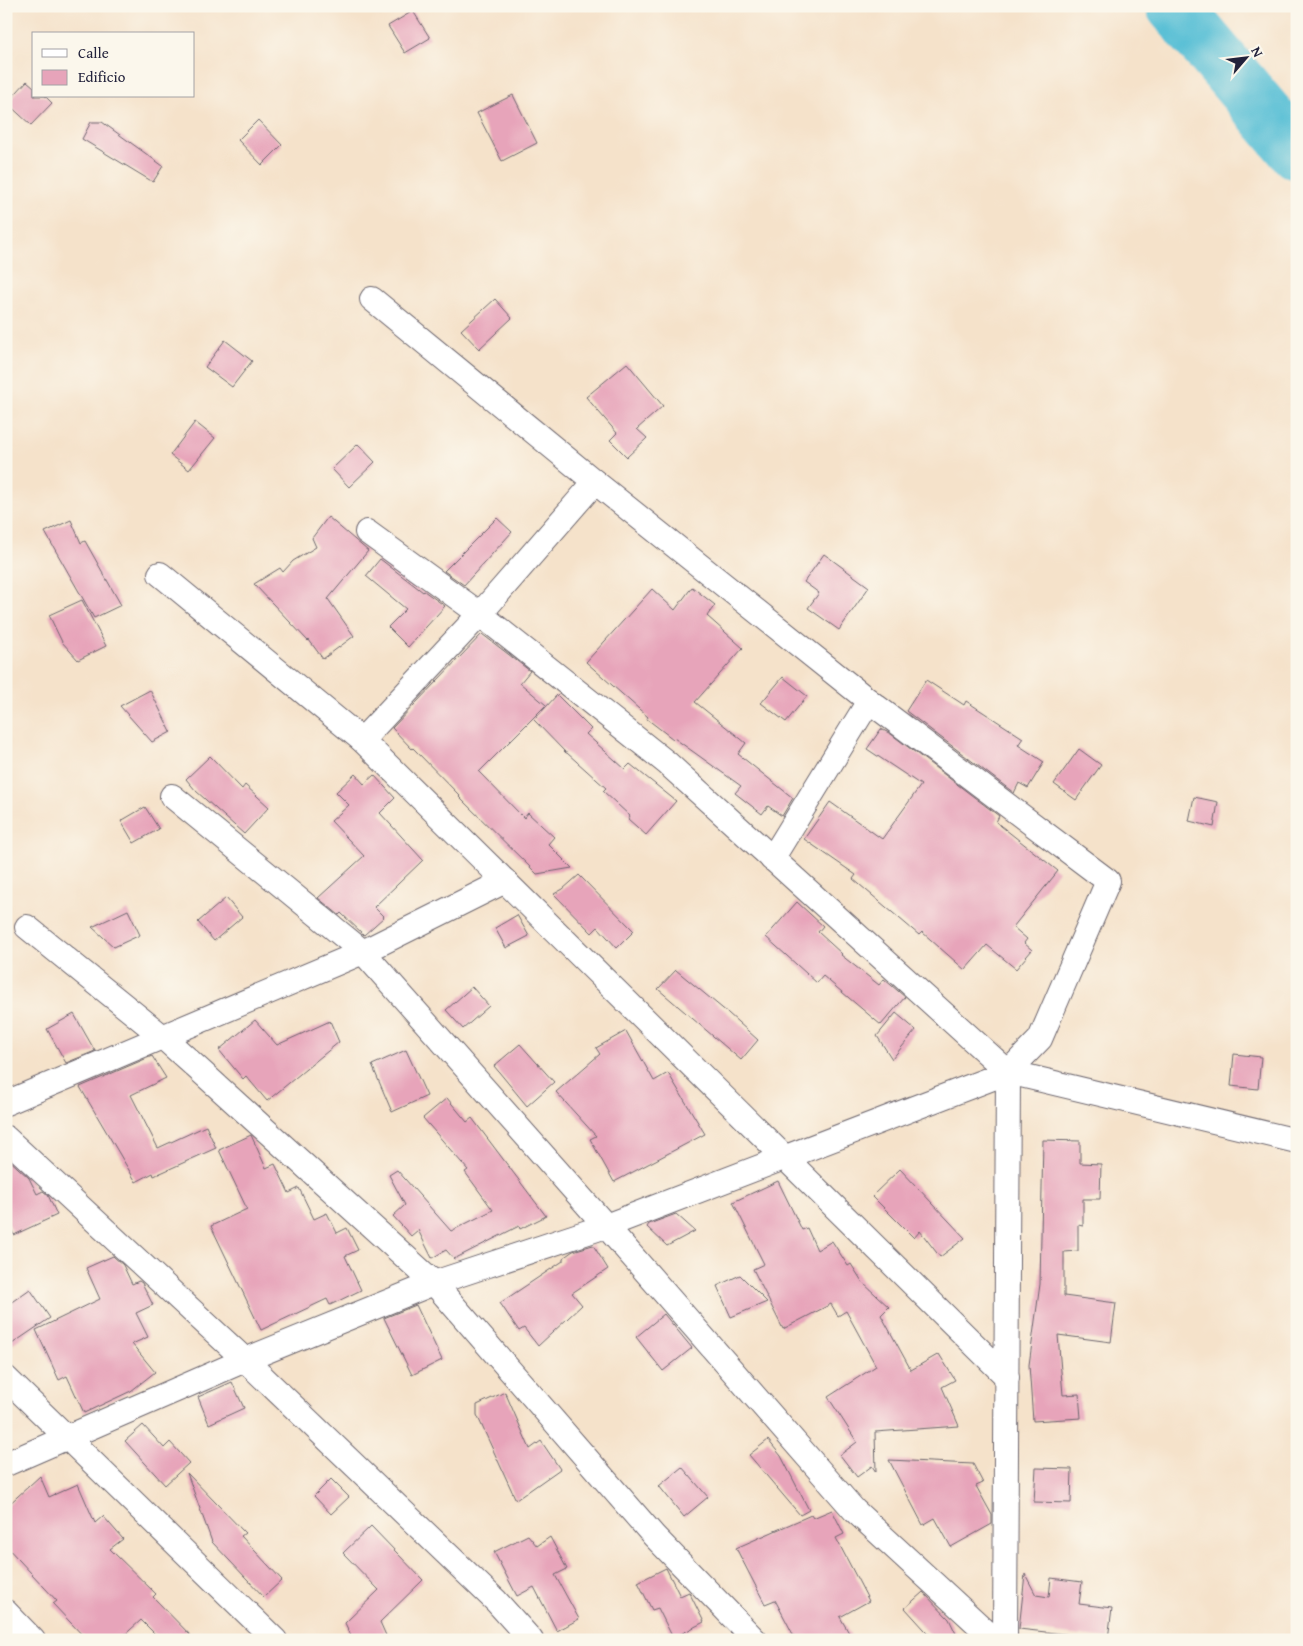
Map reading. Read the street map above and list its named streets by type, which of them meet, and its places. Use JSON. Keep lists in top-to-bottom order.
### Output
{
  "legend": ["Calle", "Edificio"],
  "north": "top right"
}
